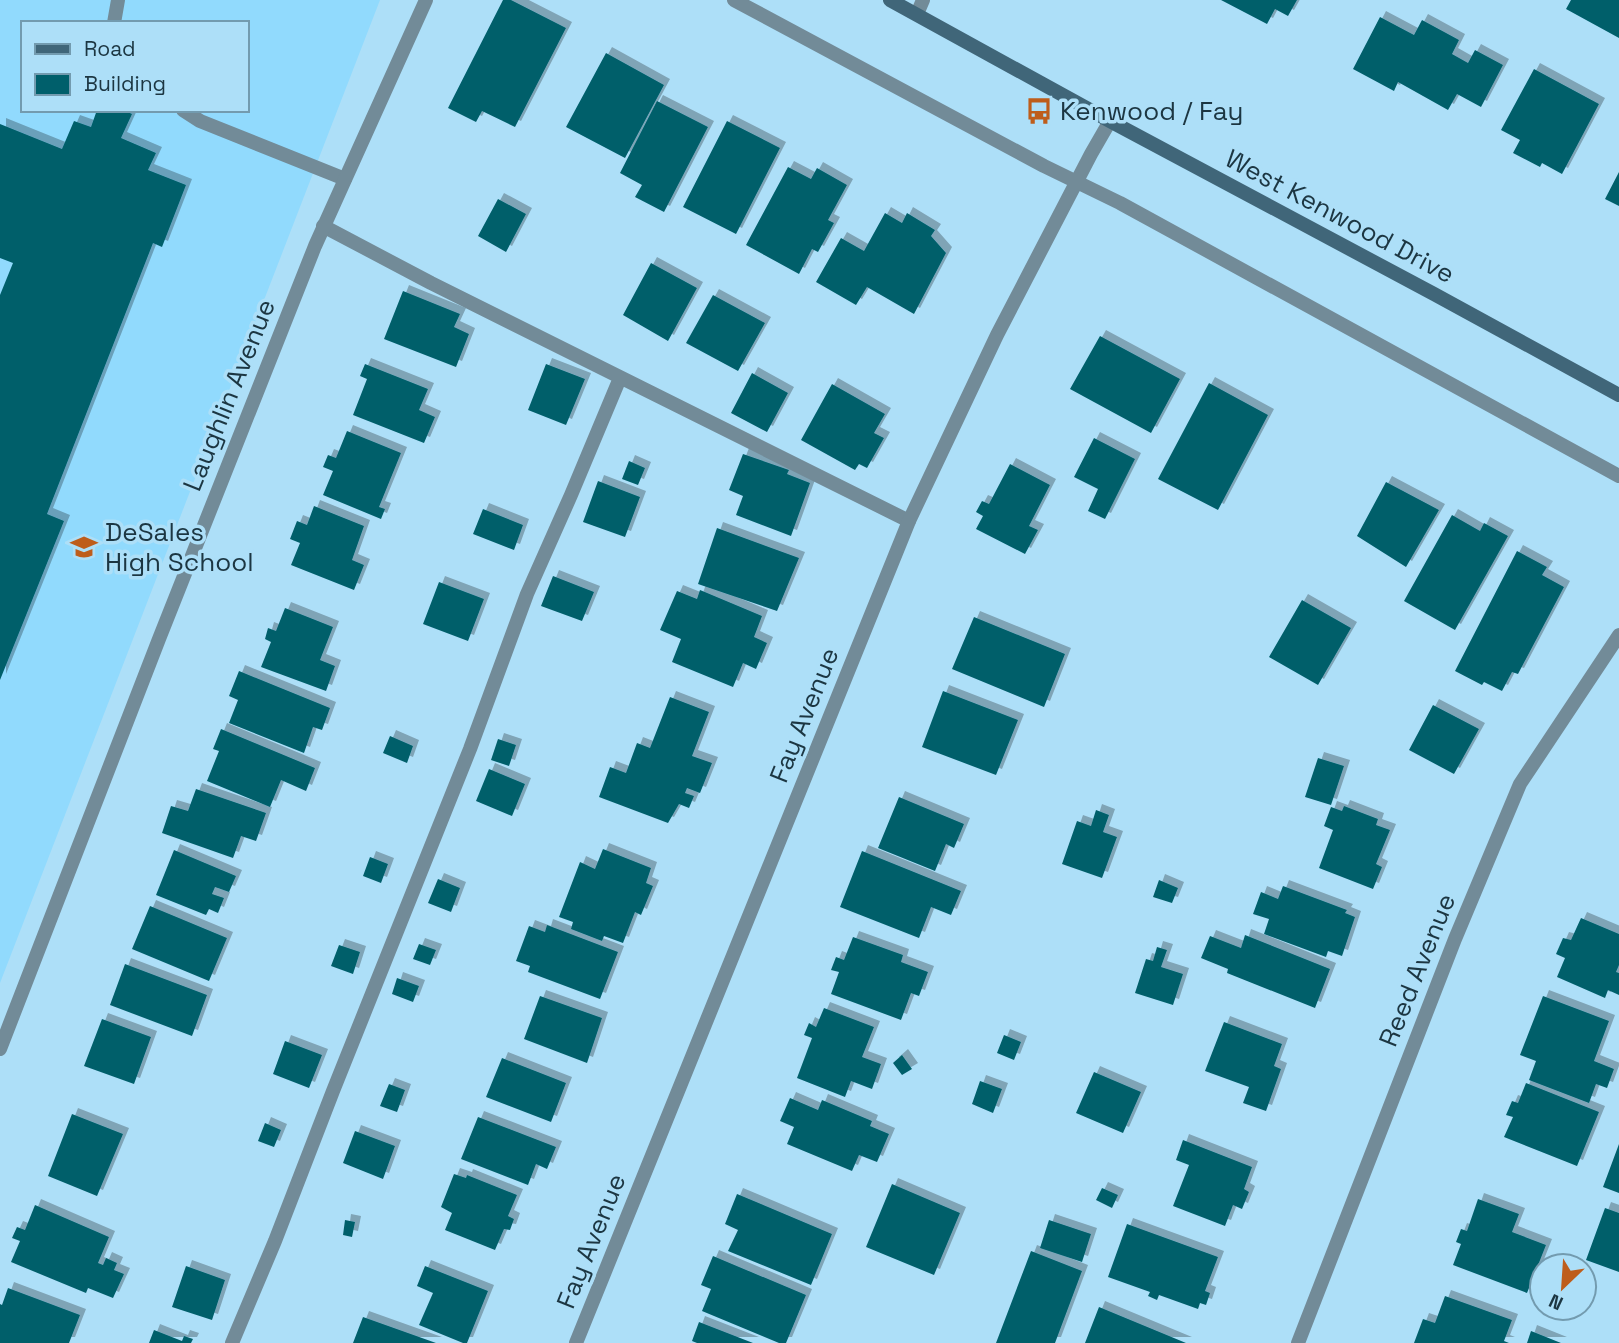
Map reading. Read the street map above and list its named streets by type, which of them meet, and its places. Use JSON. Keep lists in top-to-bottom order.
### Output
{
  "streets": {
    "street": [
      "West Kenwood Drive",
      "Laughlin Avenue",
      "Fay Avenue",
      "Reed Avenue"
    ]
  },
  "crossings": [
    ["West Kenwood Drive", "Fay Avenue"]
  ],
  "places": {
    "bus stop": ["Kenwood / Fay"],
    "school or university": ["DeSales High School"]
  },
  "legend": ["Road", "Building"],
  "north": "bottom left"
}
